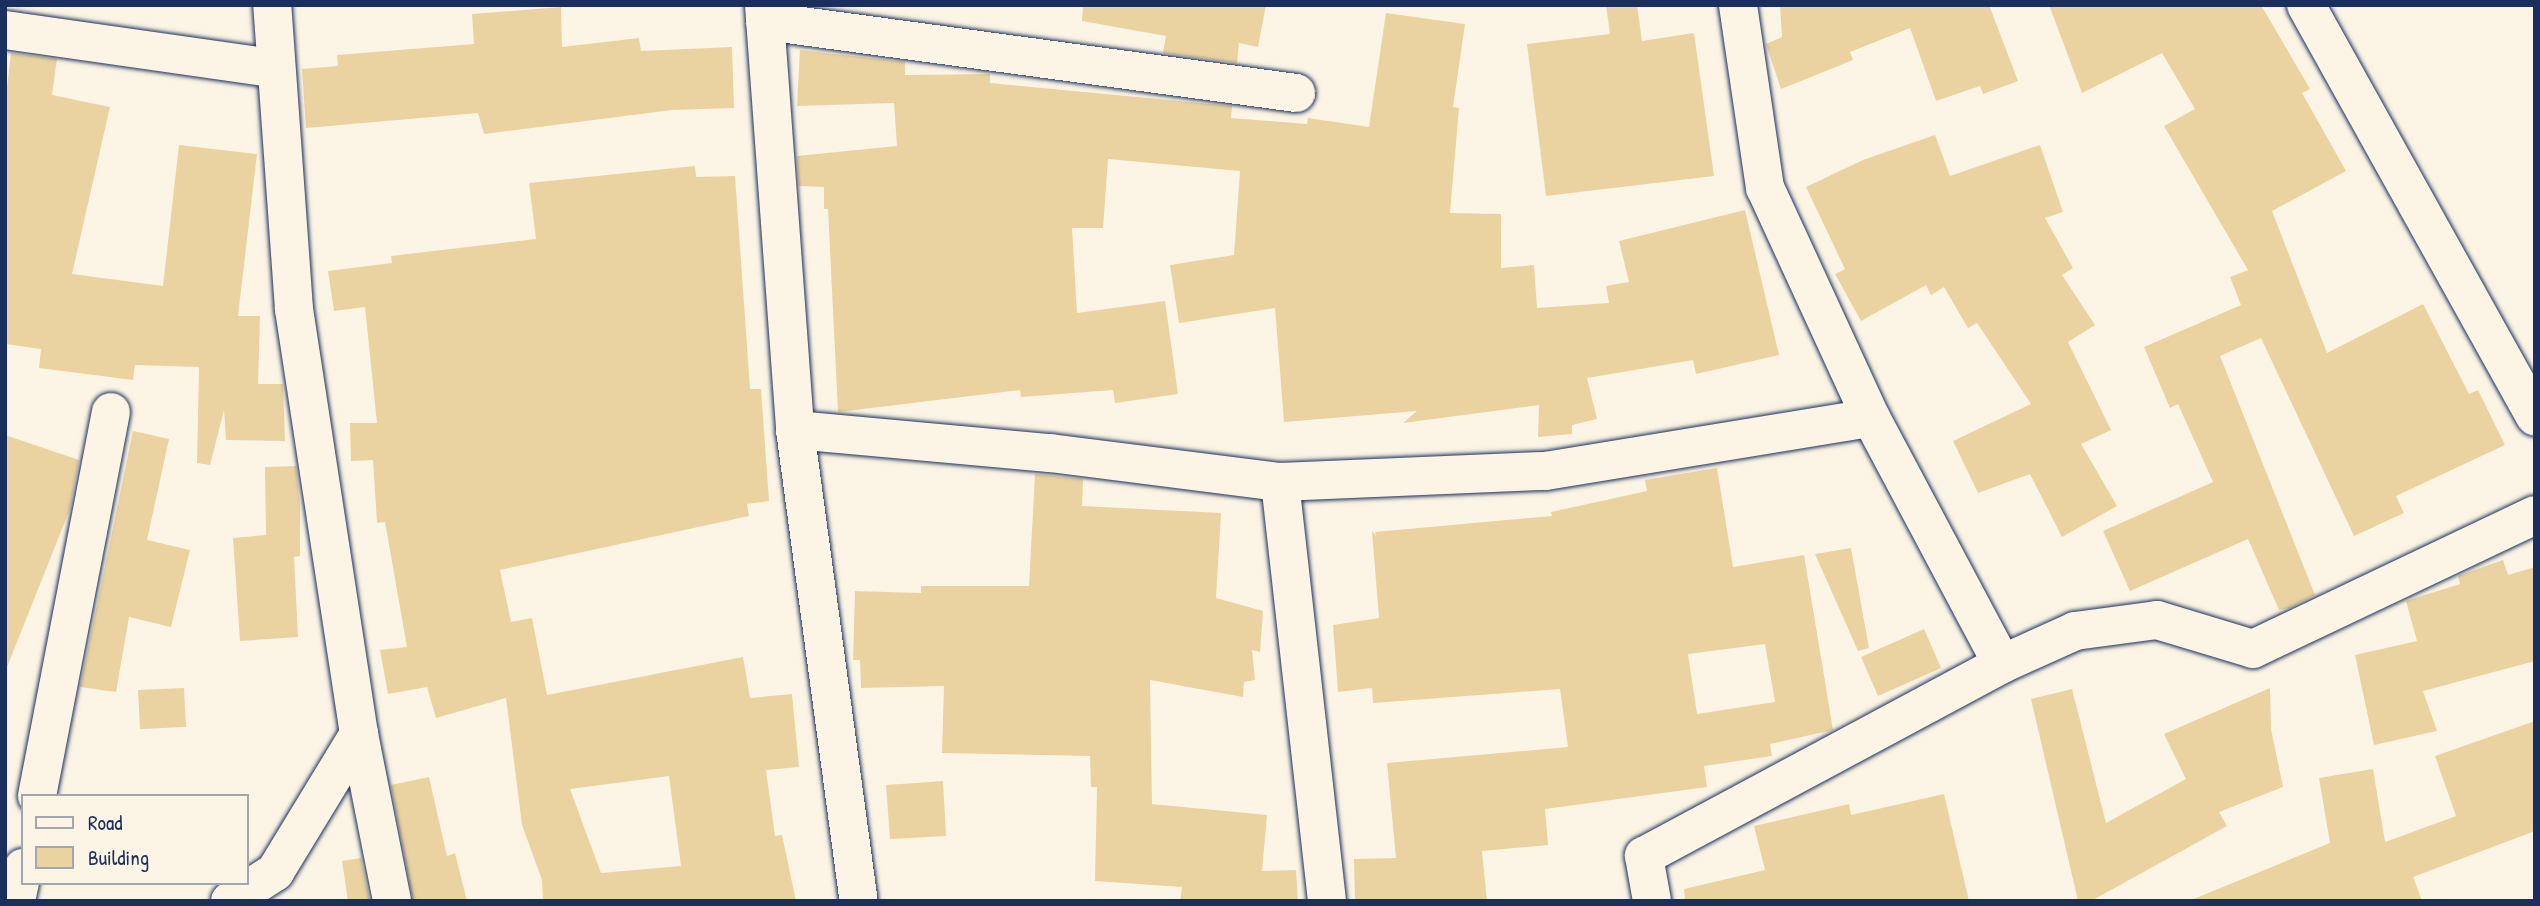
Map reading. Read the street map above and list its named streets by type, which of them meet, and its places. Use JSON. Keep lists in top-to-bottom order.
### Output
{
  "legend": ["Road", "Building"]
}
